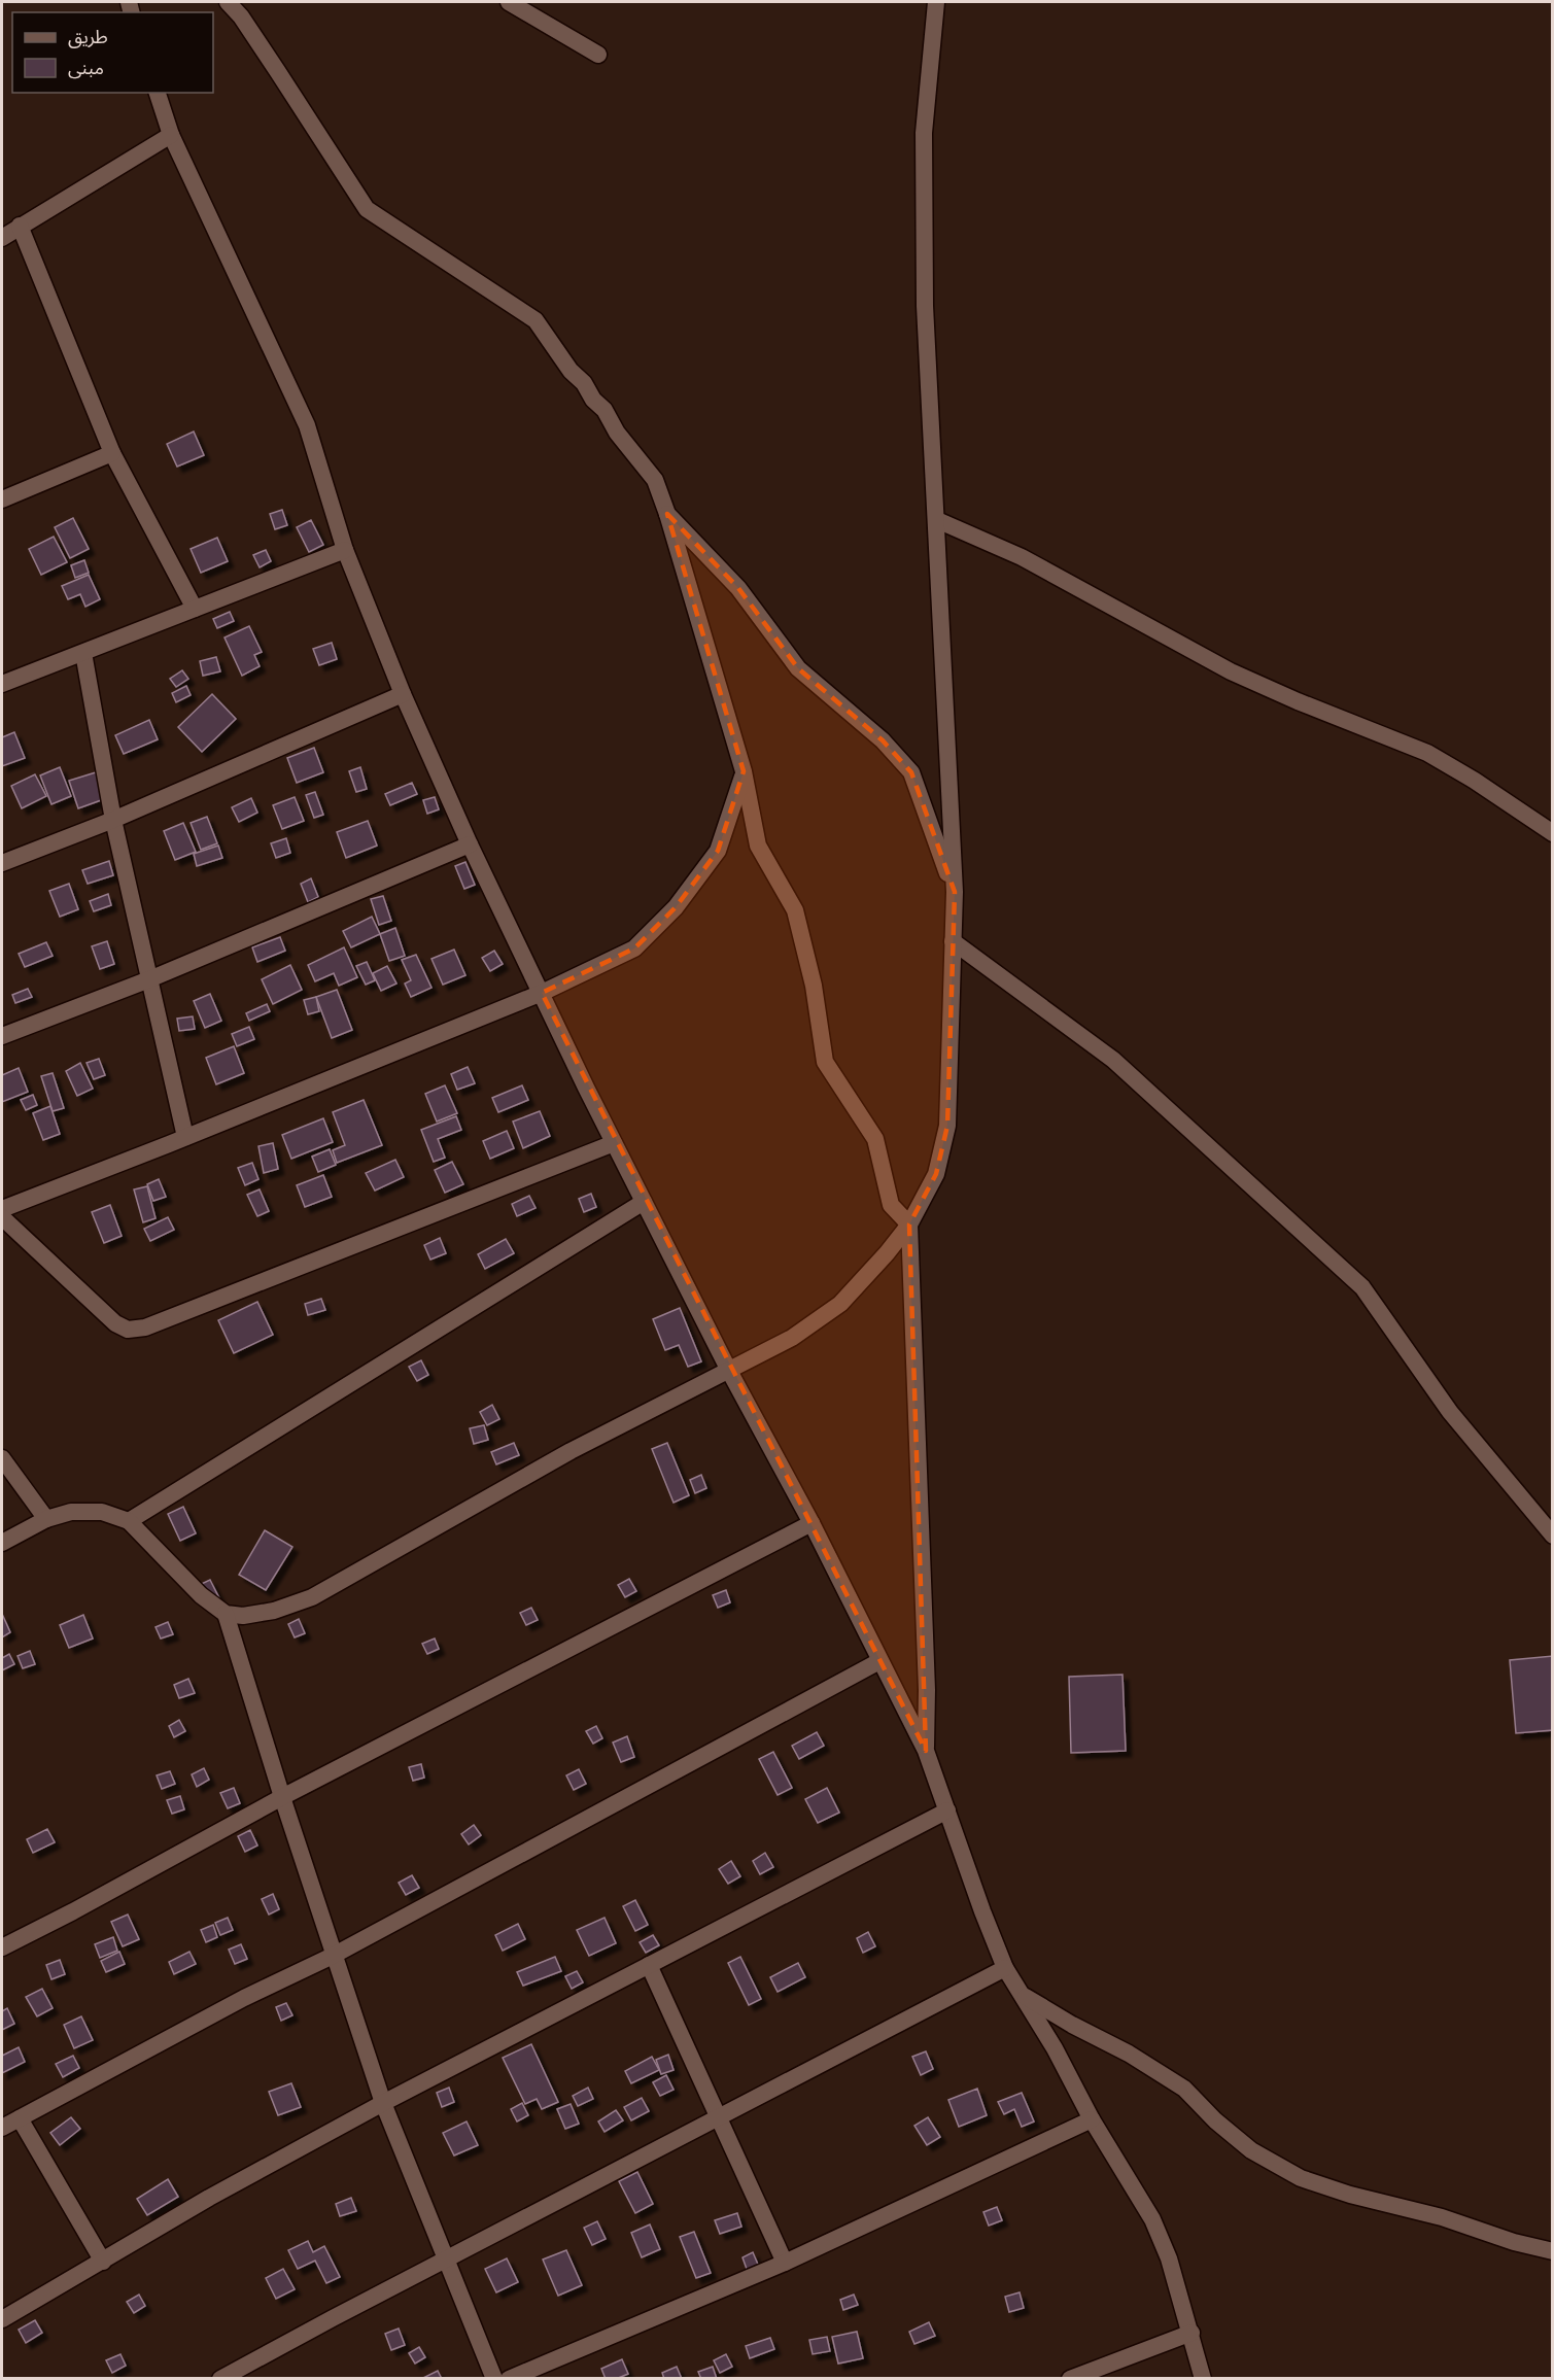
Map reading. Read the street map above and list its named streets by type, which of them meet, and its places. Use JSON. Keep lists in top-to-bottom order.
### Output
{
  "legend": ["طريق", "مبنى"]
}
